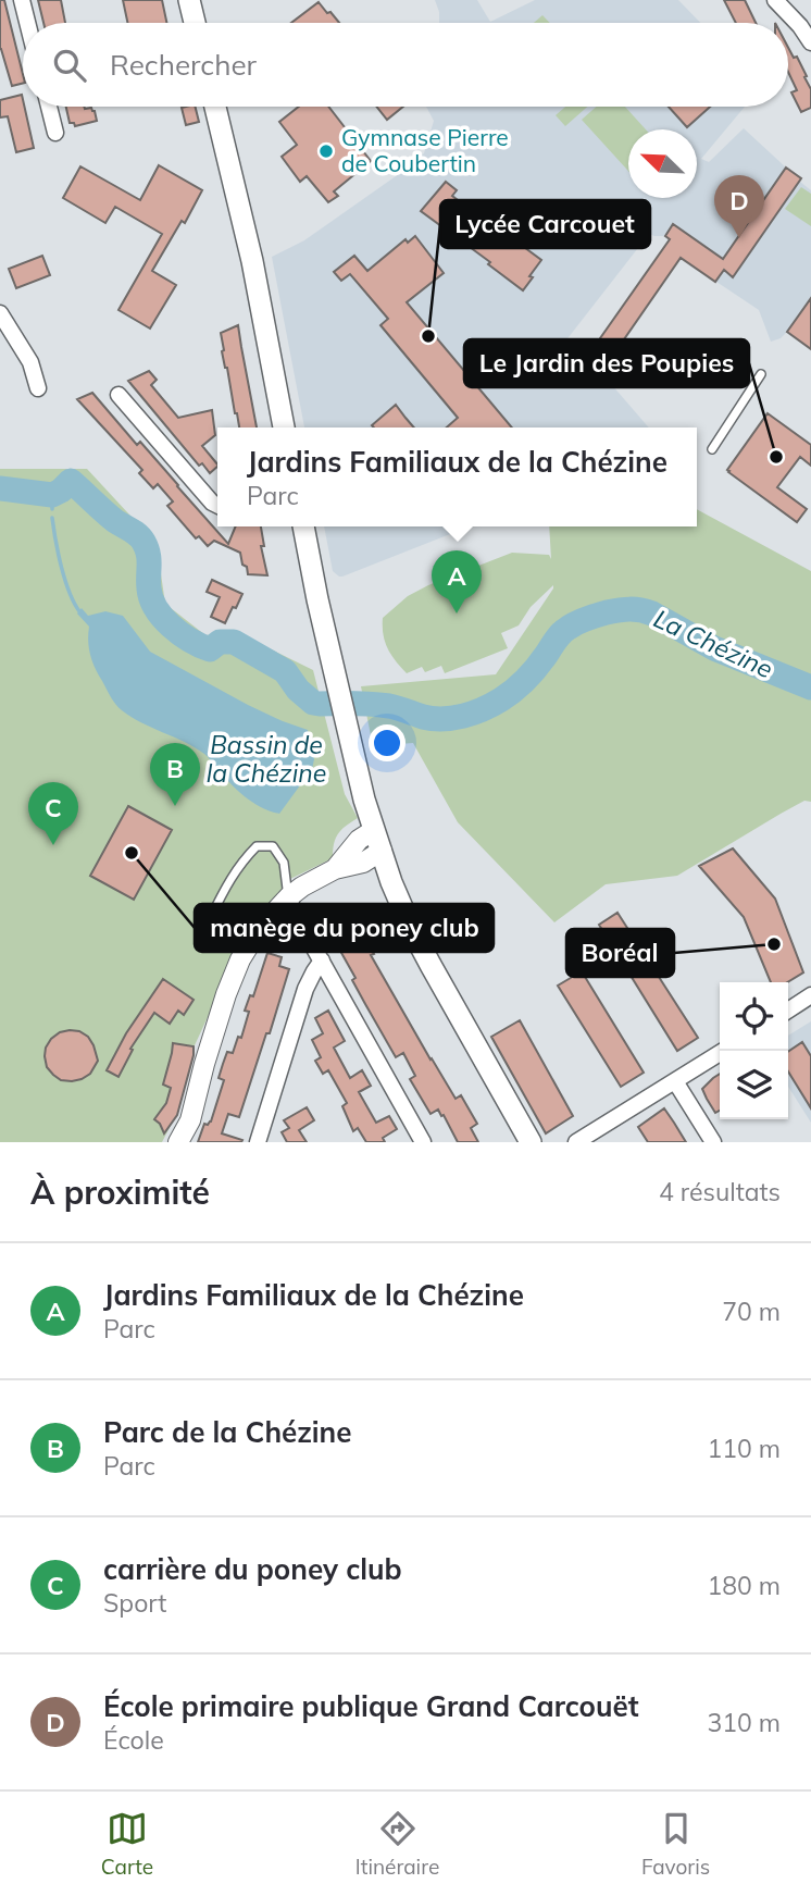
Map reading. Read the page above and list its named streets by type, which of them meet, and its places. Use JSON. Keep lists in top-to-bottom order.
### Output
{
  "water": ["La Chézine", "Bassin de la Chézine"],
  "places": [
    "Gymnase Pierre de Coubertin",
    "Lycée Carcouet",
    "Le Jardin des Poupies",
    "manège du poney club",
    "Boréal"
  ],
  "north": "top left",
  "page": {
    "search": "Rechercher",
    "pins": [
      "D",
      "A",
      "B",
      "C"
    ],
    "popup": ["Jardins Familiaux de la Chézine", "Parc"],
    "heading": ["À proximité", "4 résultats"],
    "list": [
      {
        "mark": "A",
        "name": "Jardins Familiaux de la Chézine",
        "note": "Parc",
        "value": "70 m"
      },
      {
        "mark": "B",
        "name": "Parc de la Chézine",
        "note": "Parc",
        "value": "110 m"
      },
      {
        "mark": "C",
        "name": "carrière du poney club",
        "note": "Sport",
        "value": "180 m"
      },
      {
        "mark": "D",
        "name": "École primaire publique Grand Carcouët",
        "note": "École",
        "value": "310 m"
      }
    ],
    "nav": ["Carte", "Itinéraire", "Favoris"]
  }
}
